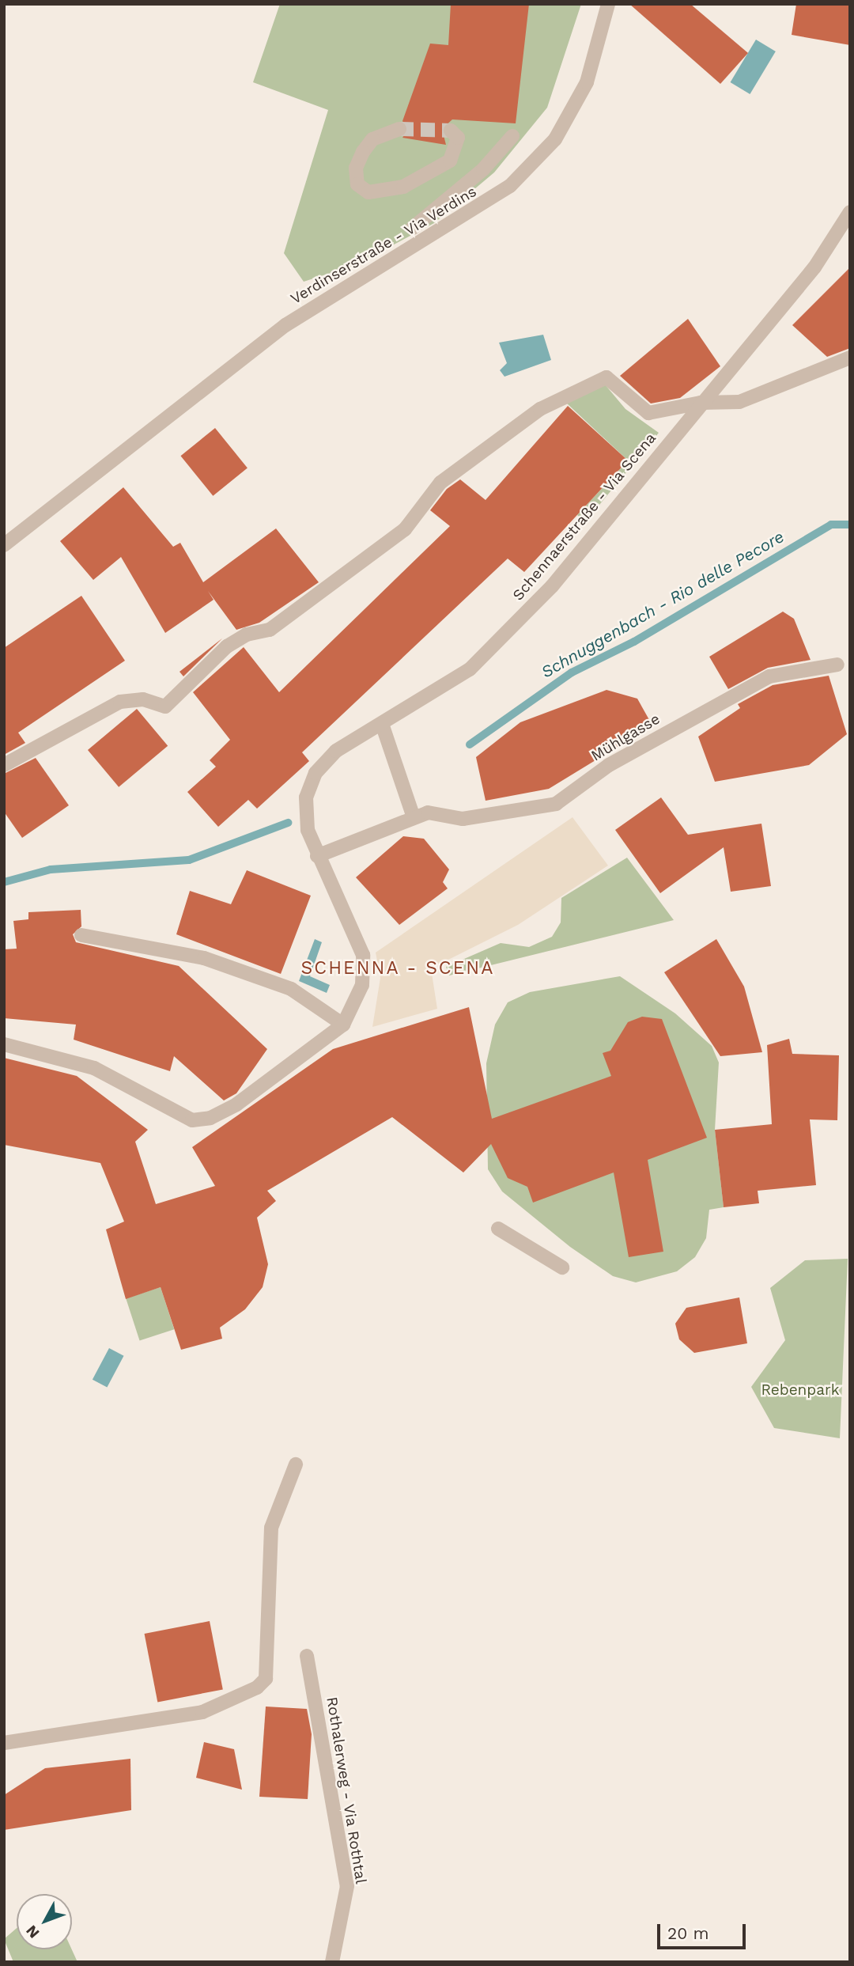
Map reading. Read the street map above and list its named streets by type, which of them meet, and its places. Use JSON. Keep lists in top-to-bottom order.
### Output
{
  "streets": {
    "street": [
      "Verdinserstraße - Via Verdins",
      "Schennaerstraße - Via Scena",
      "Mühlgasse",
      "Rothalerweg - Via Rothtal"
    ]
  },
  "districts": ["SCHENNA - SCENA"],
  "water": ["Schnuggenbach - Rio delle Pecore"],
  "parks": ["Rebenpark"],
  "scale_bar": "20 m",
  "north": "bottom left"
}
